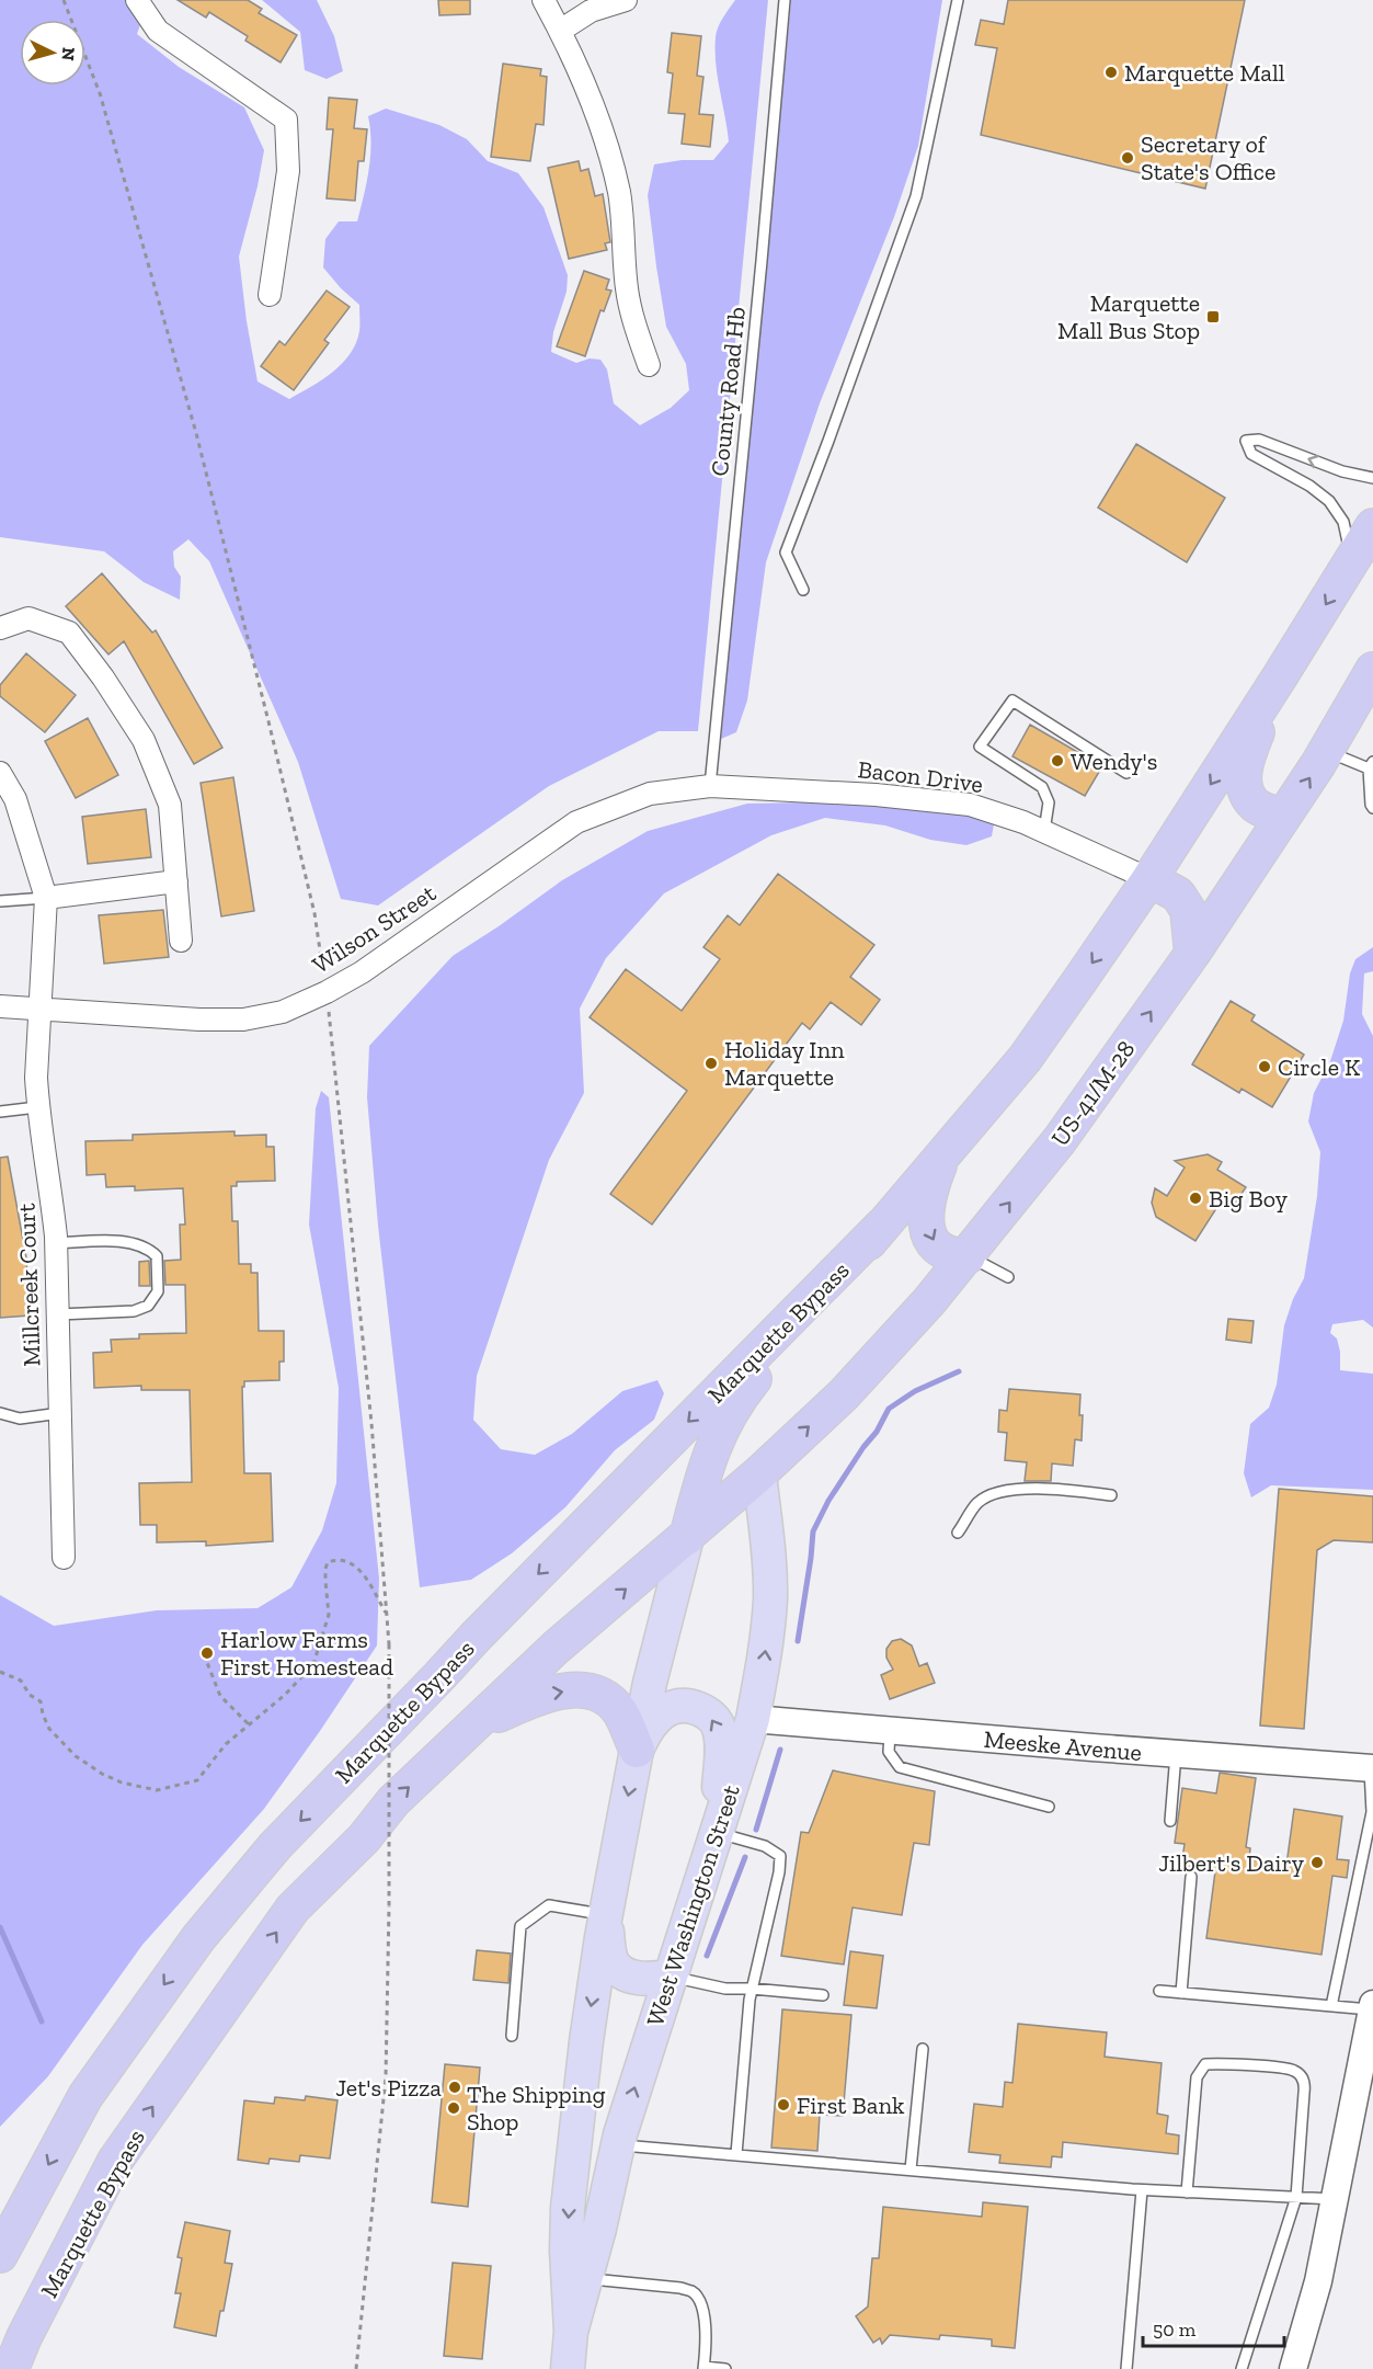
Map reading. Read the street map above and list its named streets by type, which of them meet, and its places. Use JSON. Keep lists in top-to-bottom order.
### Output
{
  "streets": {
    "highway": ["US-41/M-28", "Marquette Bypass"],
    "main road": ["West Washington Street"],
    "street": [
      "Bacon Drive",
      "Wilson Street",
      "Millcreek Court",
      "Meeske Avenue"
    ],
    "lane": ["County Road Hb"]
  },
  "crossings": [
    ["County Road Hb", "Bacon Drive"],
    ["County Road Hb", "Wilson Street"],
    ["Bacon Drive", "Wilson Street"],
    ["Wilson Street", "Millcreek Court"],
    ["US-41/M-28", "Marquette Bypass"],
    ["US-41/M-28", "West Washington Street"],
    ["Marquette Bypass", "West Washington Street"],
    ["Meeske Avenue", "West Washington Street"]
  ],
  "places": {
    "other": [
      "Marquette Mall",
      "Secretary of State's Office",
      "Wendy's",
      "Holiday Inn Marquette",
      "Circle K",
      "Big Boy",
      "Harlow Farms First Homestead",
      "Jilbert's Dairy",
      "Jet's Pizza",
      "First Bank",
      "The Shipping Shop"
    ],
    "transit": ["Marquette Mall Bus Stop"]
  },
  "scale_bar": "50 m",
  "north": "right"
}
